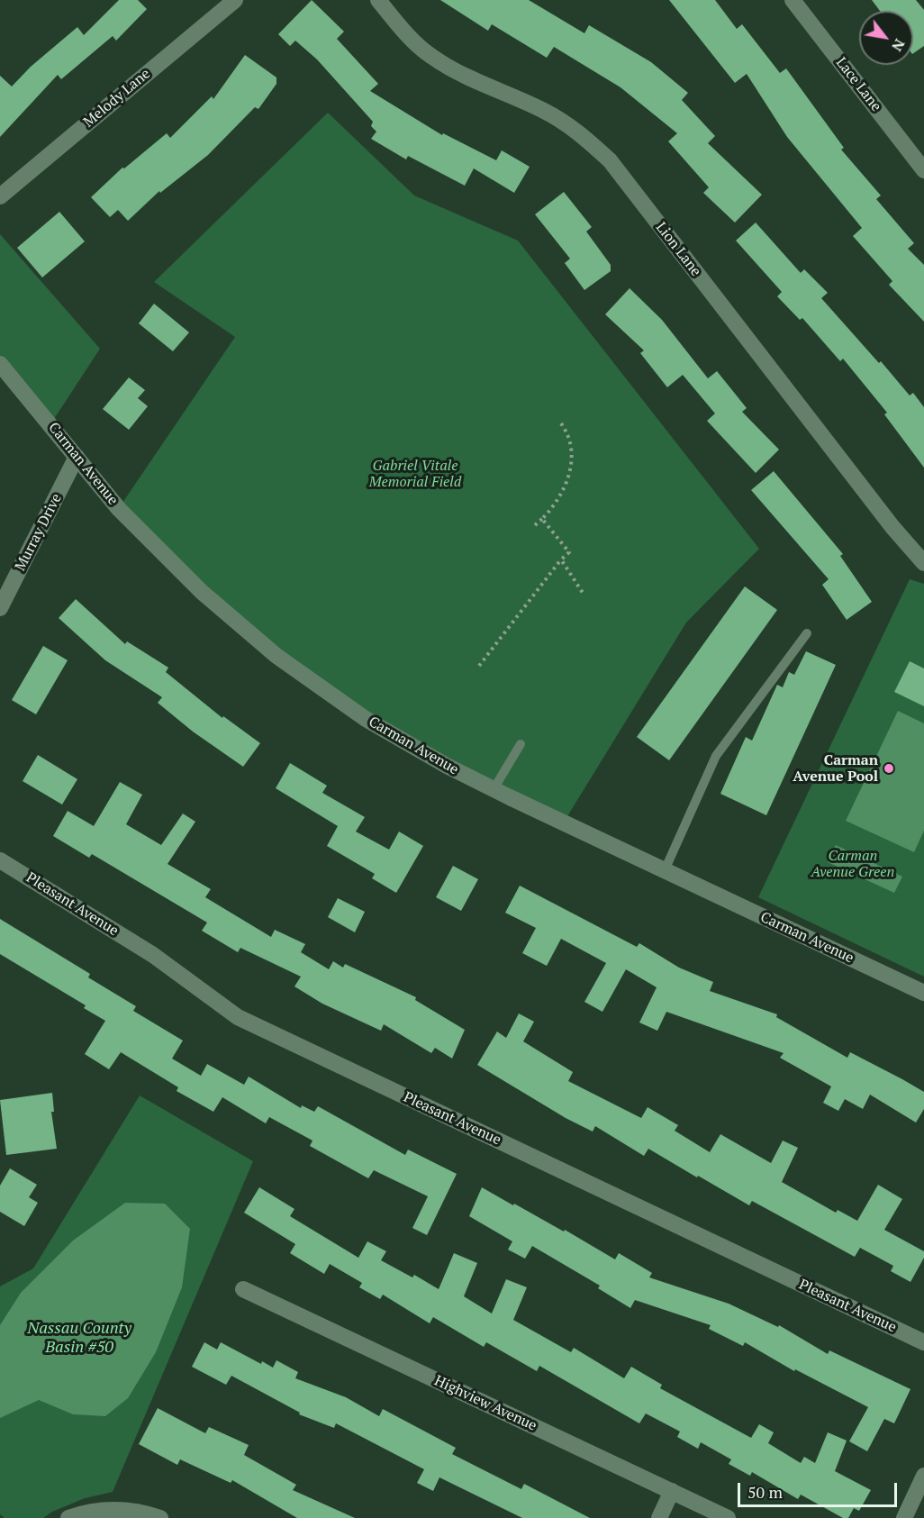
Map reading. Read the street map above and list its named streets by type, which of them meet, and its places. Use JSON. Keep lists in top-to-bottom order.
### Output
{
  "streets": {
    "street": [
      "Lace Lane",
      "Melody Lane",
      "Lion Lane",
      "Carman Avenue",
      "Murray Drive",
      "Pleasant Avenue",
      "Highview Avenue"
    ]
  },
  "crossings": [
    ["Carman Avenue", "Murray Drive"]
  ],
  "water": ["Nassau County Basin #50"],
  "parks": ["Gabriel Vitale Memorial Field", "Carman Avenue Green"],
  "places": ["Carman Avenue Pool"],
  "scale_bar": "50 m",
  "north": "bottom right"
}
